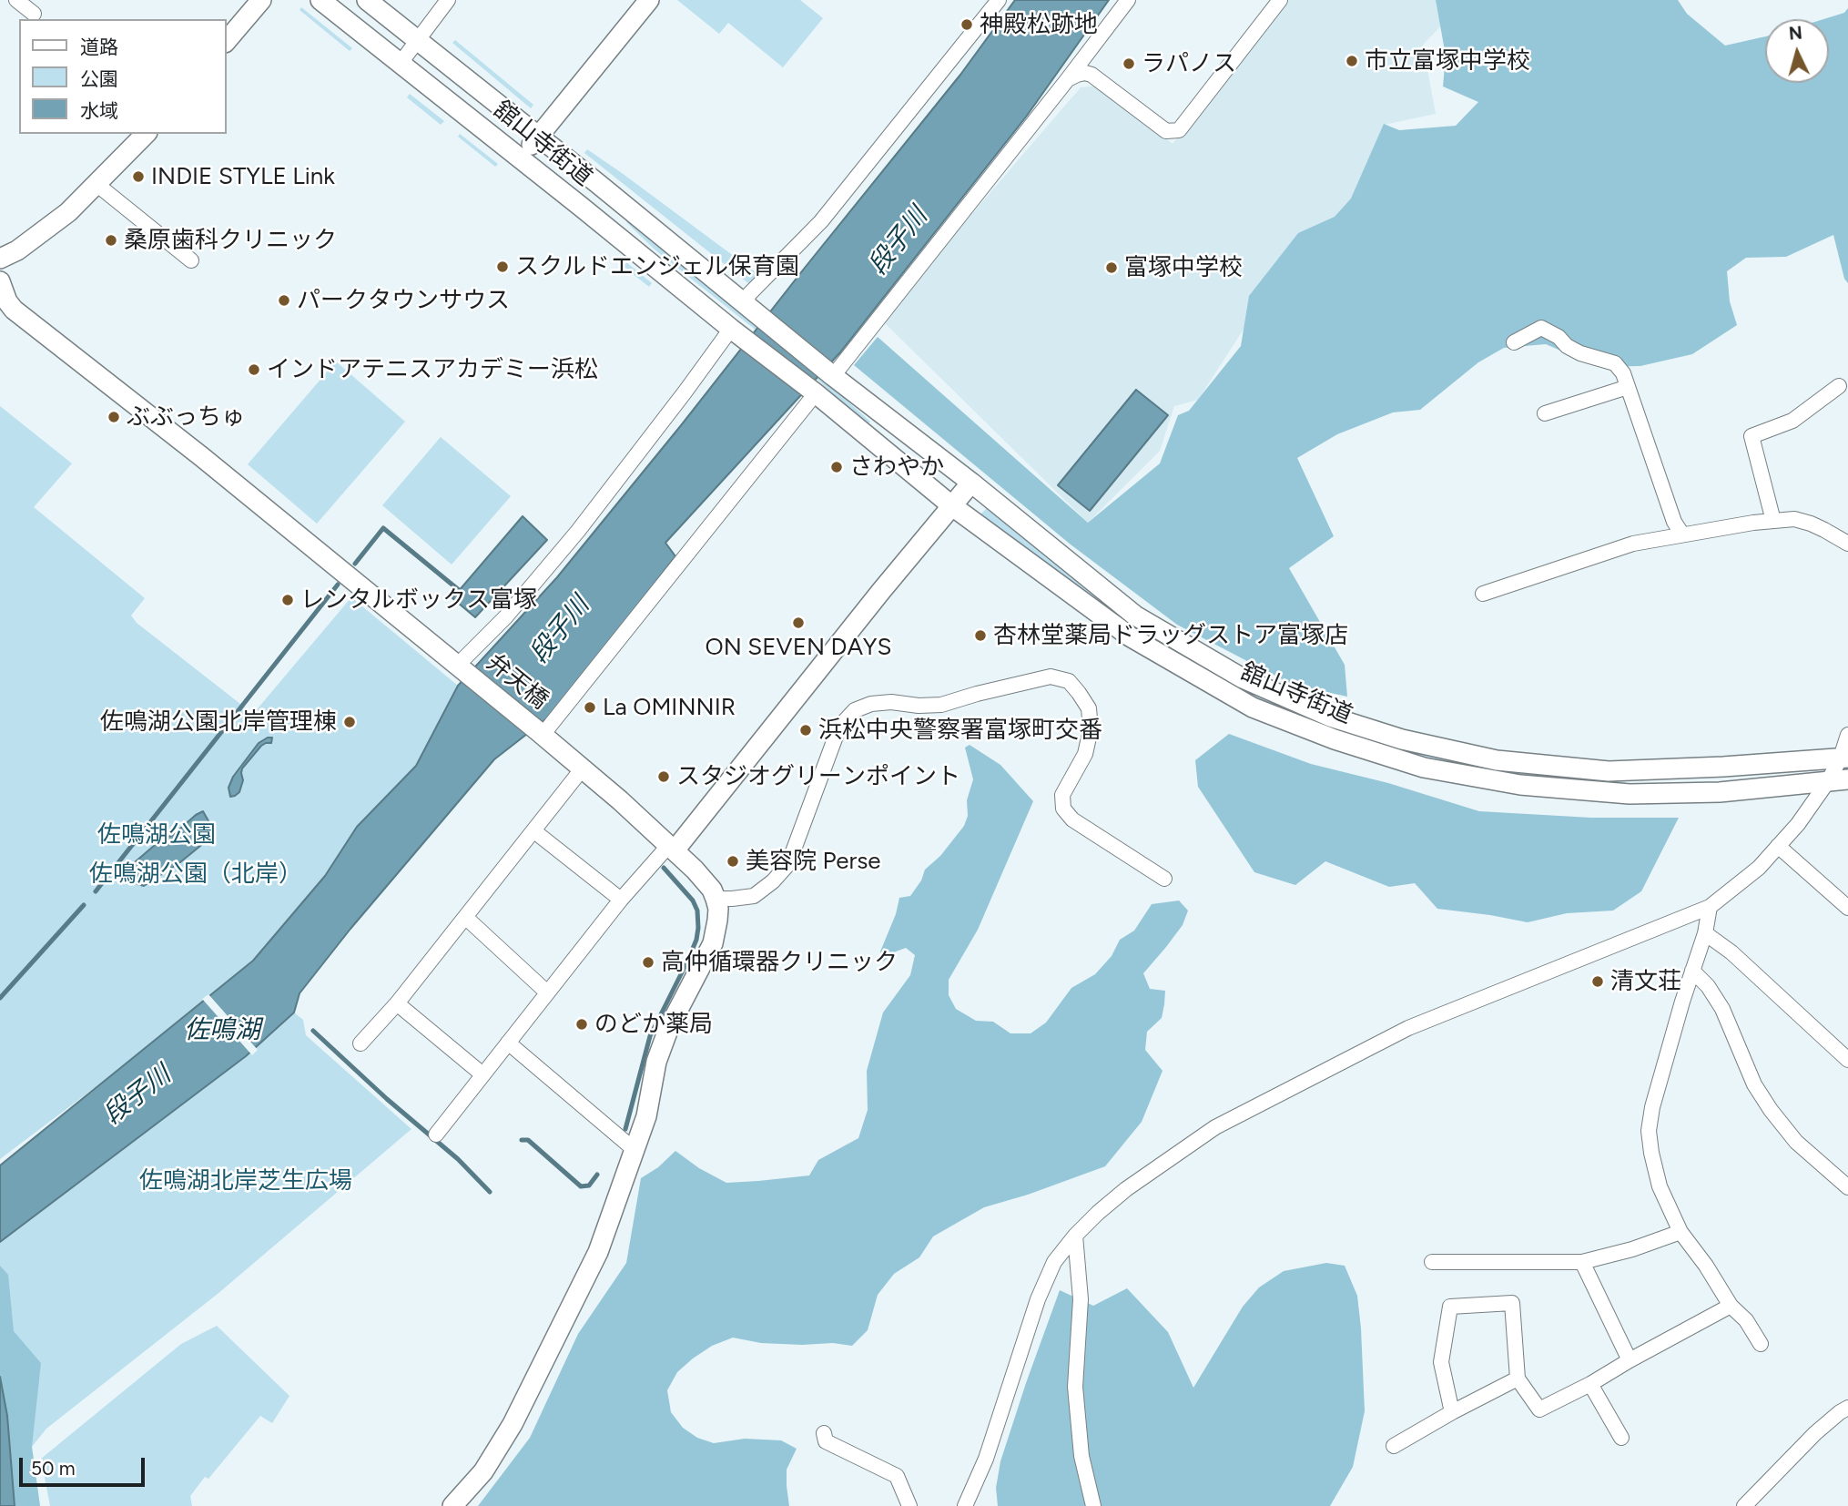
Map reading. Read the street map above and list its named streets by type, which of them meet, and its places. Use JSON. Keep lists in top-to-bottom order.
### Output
{
  "streets": {
    "street": ["舘山寺街道", "弁天橋"]
  },
  "water": ["段子川", "佐鳴湖"],
  "parks": ["佐鳴湖公園", "佐鳴湖公園（北岸）", "佐鳴湖北岸芝生広場"],
  "places": [
    "神殿松跡地",
    "市立富塚中学校",
    "ラパノス",
    "INDIE STYLE Link",
    "桑原歯科クリニック",
    "スクルドエンジェル保育園",
    "富塚中学校",
    "パークタウンサウス",
    "インドアテニスアカデミー浜松",
    "ぶぶっちゅ",
    "さわやか",
    "レンタルボックス富塚",
    "ON SEVEN DAYS",
    "杏林堂薬局ドラッグストア富塚店",
    "La OMINNIR",
    "佐鳴湖公園北岸管理棟",
    "浜松中央警察署富塚町交番",
    "スタジオグリーンポイント",
    "美容院 Perse",
    "高仲循環器クリニック",
    "清文荘",
    "のどか薬局"
  ],
  "legend": ["道路", "公園", "水域"],
  "scale_bar": "50 m",
  "north": "top"
}
